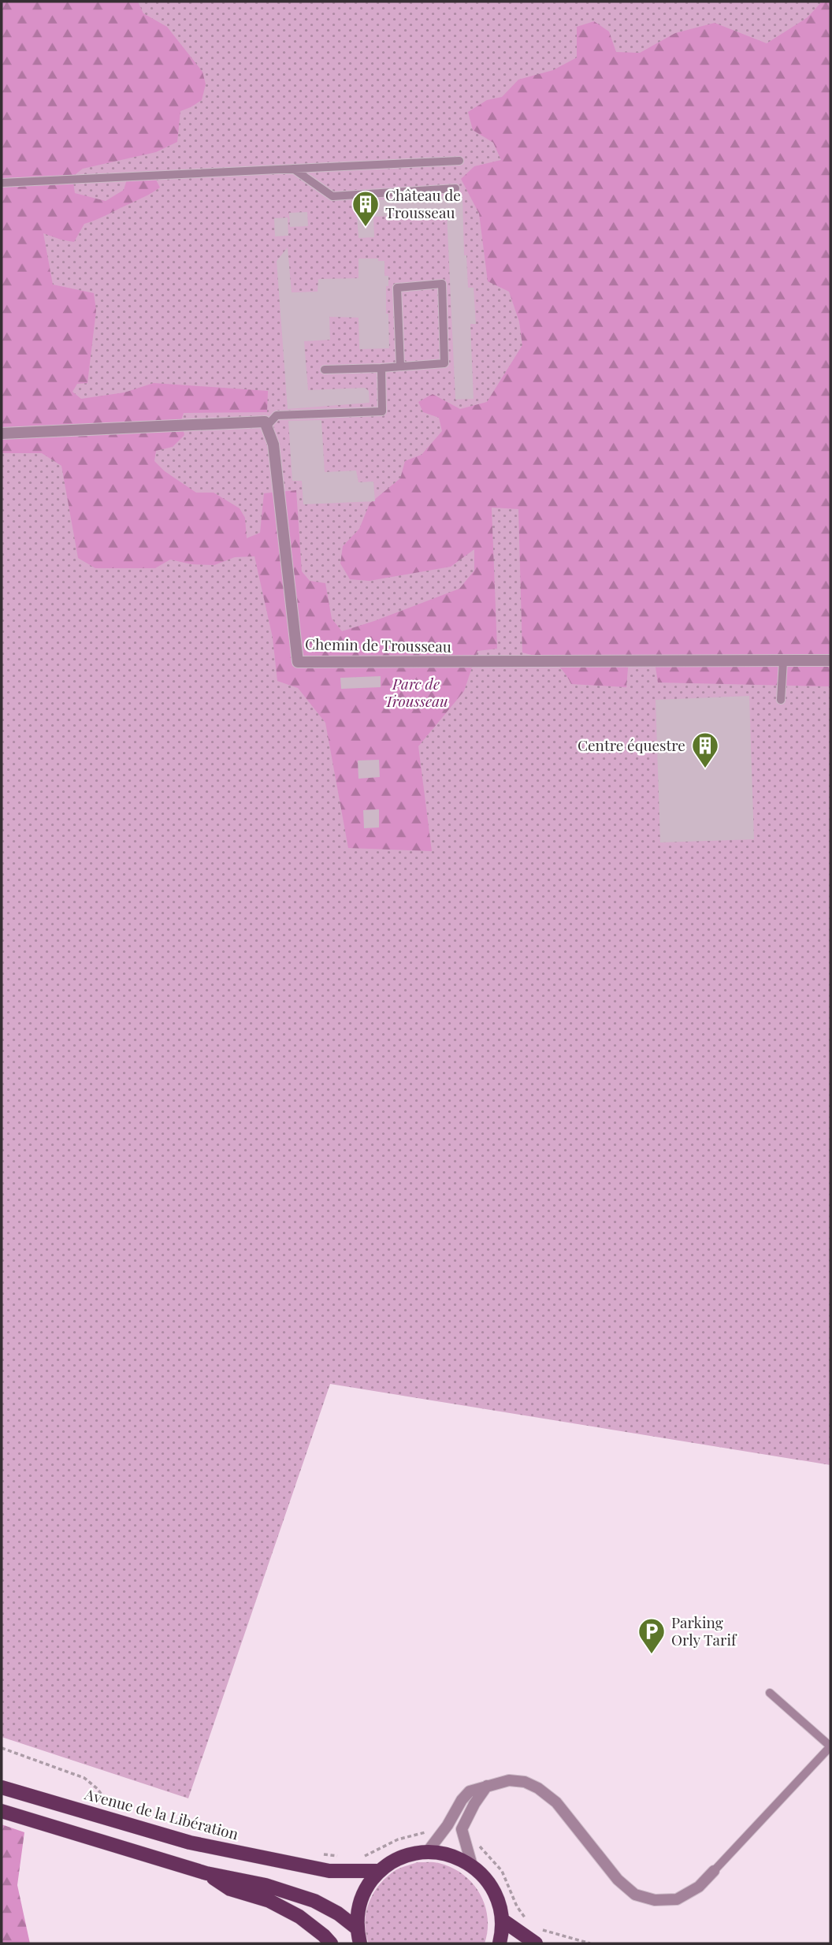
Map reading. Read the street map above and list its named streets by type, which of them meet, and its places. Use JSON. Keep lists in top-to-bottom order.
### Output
{
  "streets": {
    "main road": ["Avenue de la Libération"],
    "street": ["Chemin de Trousseau"]
  },
  "parks": ["Parc de Trousseau"],
  "places": {
    "building": ["Château de Trousseau", "Centre équestre"],
    "parking": ["Parking Orly Tarif"]
  }
}
